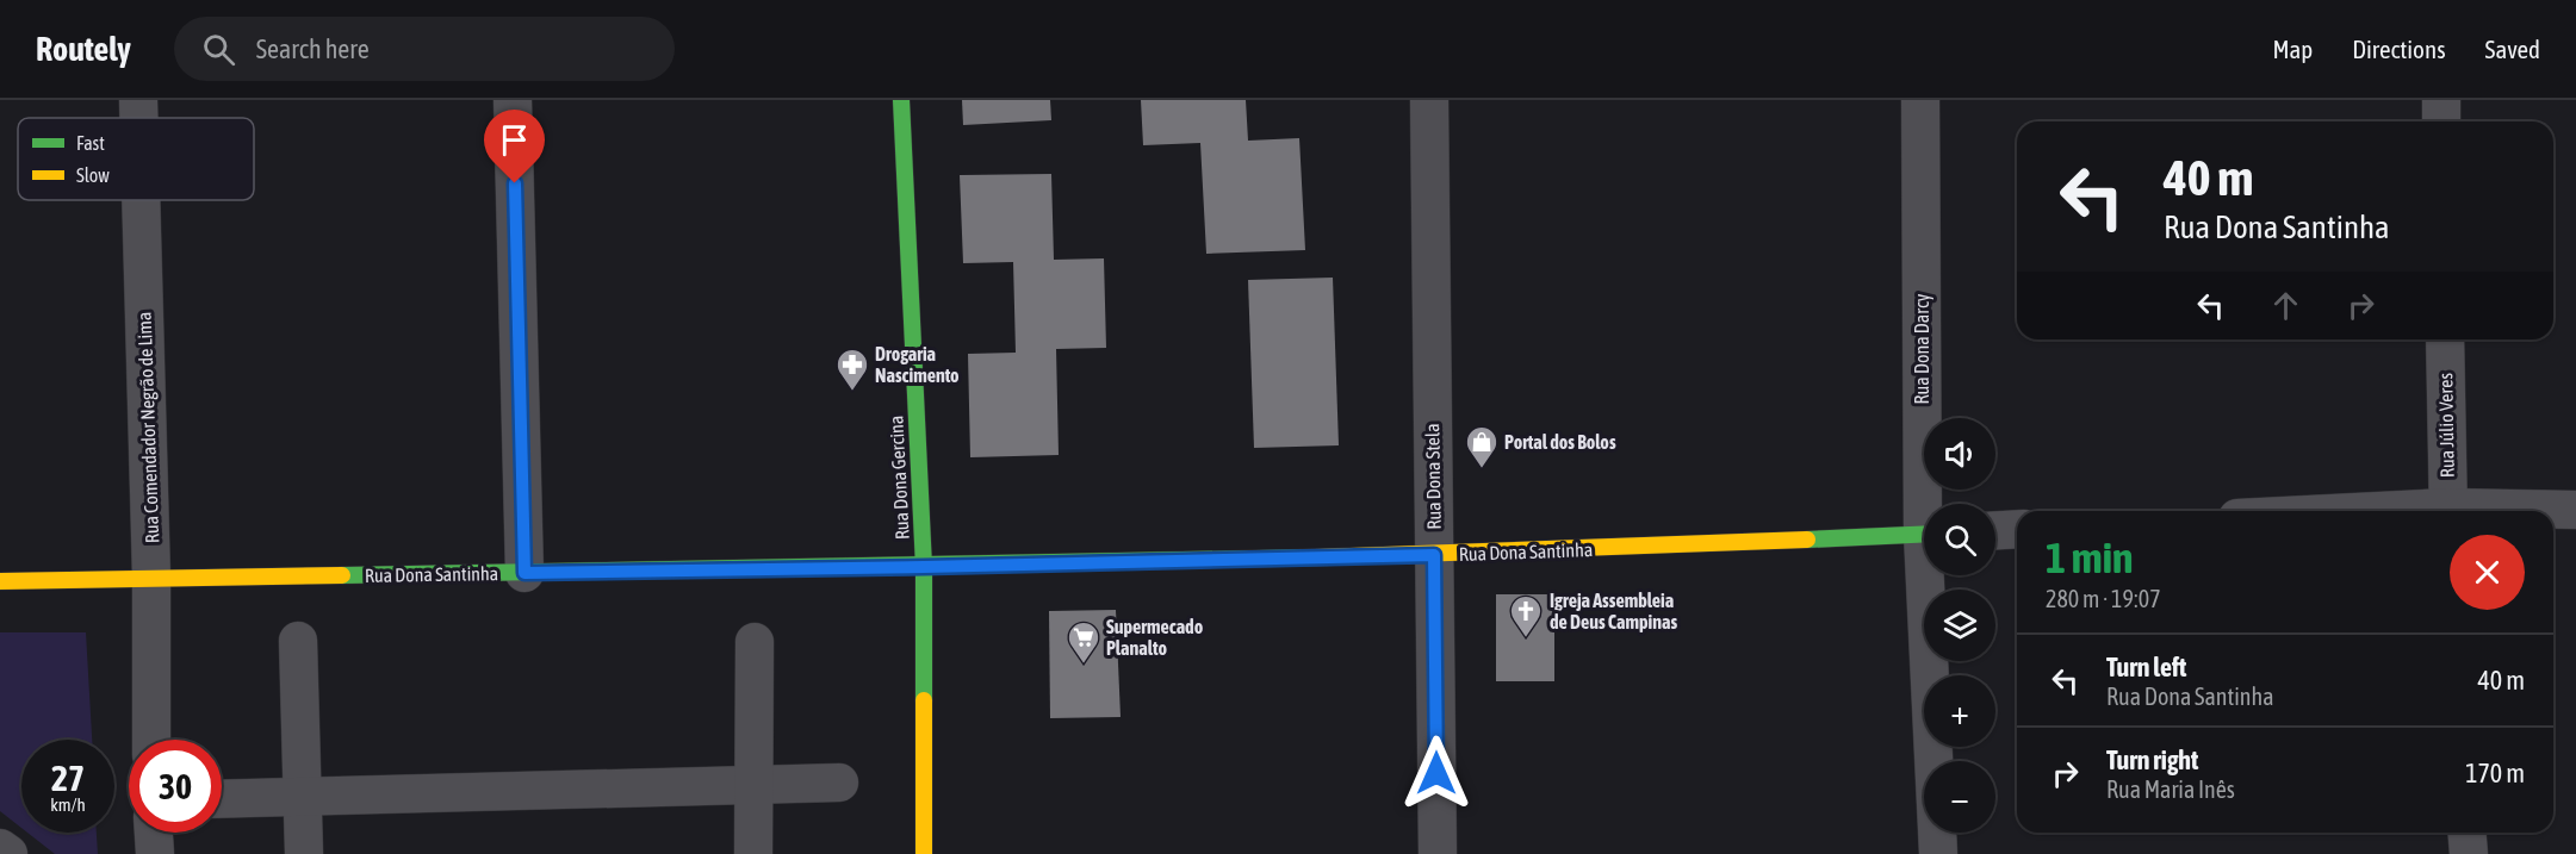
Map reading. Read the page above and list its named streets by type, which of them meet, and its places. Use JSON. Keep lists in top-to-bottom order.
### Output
{
  "streets": {
    "street": [
      "Rua Dona Darcy",
      "Rua Júlio Veres",
      "Rua Comendador Negrão de Lima",
      "Rua Dona Stela",
      "Rua Dona Gercina",
      "Rua Dona Santinha"
    ]
  },
  "crossings": [
    ["Rua Comendador Negrão de Lima", "Rua Dona Santinha"],
    ["Rua Dona Stela", "Rua Dona Santinha"],
    ["Rua Dona Gercina", "Rua Dona Santinha"]
  ],
  "places": {
    "pharmacy": ["Drogaria Nascimento"],
    "shop": ["Portal dos Bolos"],
    "church": ["Igreja Assembleia de Deus Campinas"],
    "supermarket": ["Supermecado Planalto"]
  },
  "legend": ["Fast", "Slow"],
  "page": {
    "header": "Routely",
    "search": "Search here",
    "nav": ["Map", "Directions", "Saved"],
    "turn": ["40 m", "Rua Dona Santinha"],
    "map_buttons": ["+", "−"],
    "heading": ["1 min", "280 m · 19:07"],
    "list": [
      {
        "name": "Turn left",
        "note": "Rua Dona Santinha",
        "value": "40 m"
      },
      {
        "name": "Turn right",
        "note": "Rua Maria Inês",
        "value": "170 m"
      }
    ],
    "speed": "27 km/h",
    "limit": "30"
  }
}
